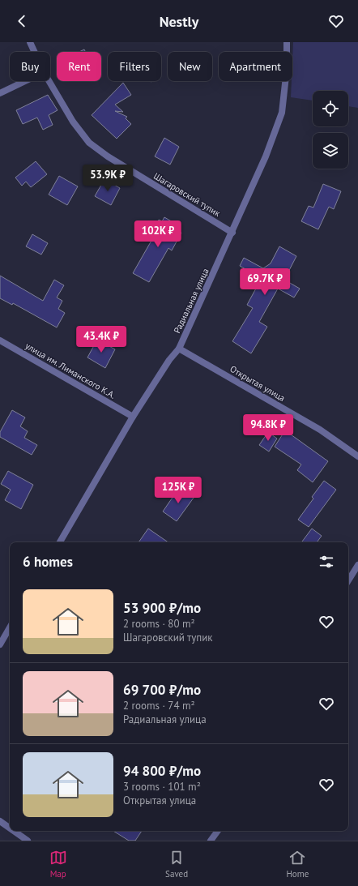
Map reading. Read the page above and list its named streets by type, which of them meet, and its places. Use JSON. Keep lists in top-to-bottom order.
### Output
{
  "streets": {
    "street": [
      "Шагаровский тупик",
      "Радиальная улица",
      "улица им. Лиманского К.А.",
      "Открытая улица"
    ]
  },
  "crossings": [
    ["Шагаровский тупик", "Радиальная улица"],
    ["Радиальная улица", "улица им. Лиманского К.А."],
    ["Радиальная улица", "Открытая улица"]
  ],
  "page": {
    "header": "Nestly",
    "chip": [
      "Buy",
      "Rent",
      "Filters",
      "New",
      "Apartment"
    ],
    "price": [
      "53.9K ₽",
      "102K ₽",
      "69.7K ₽",
      "43.4K ₽",
      "94.8K ₽",
      "125K ₽"
    ],
    "heading": "6 homes",
    "list": [
      {
        "name": "53 900 ₽/mo",
        "note": "2 rooms · 80 m² · Шагаровский тупик"
      },
      {
        "name": "69 700 ₽/mo",
        "note": "2 rooms · 74 m² · Радиальная улица"
      },
      {
        "name": "94 800 ₽/mo",
        "note": "3 rooms · 101 m² · Открытая улица"
      }
    ],
    "tabs": ["Map", "Saved", "Home"]
  }
}
